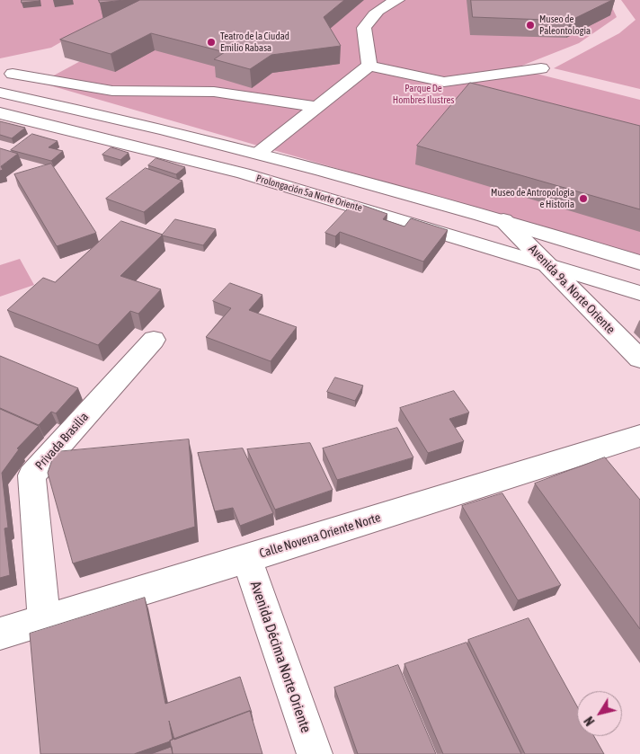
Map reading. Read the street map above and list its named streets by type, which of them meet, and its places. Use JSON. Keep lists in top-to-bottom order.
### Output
{
  "streets": {
    "street": [
      "Prolongación 5a Norte Oriente",
      "Avenida 9a. Norte Oriente",
      "Privada Brasilia",
      "Calle Novena Oriente Norte",
      "Avenida Décima Norte Oriente"
    ]
  },
  "crossings": [
    ["Prolongación 5a Norte Oriente", "Avenida 9a. Norte Oriente"],
    ["Privada Brasilia", "Calle Novena Oriente Norte"],
    ["Calle Novena Oriente Norte", "Avenida Décima Norte Oriente"]
  ],
  "parks": ["Parque De Hombres Ilustres"],
  "places": ["Museo de Paleontología", "Teatro de la Ciudad Emilio Rabasa", "Museo de Antropología e Historia"],
  "north": "bottom left"
}
